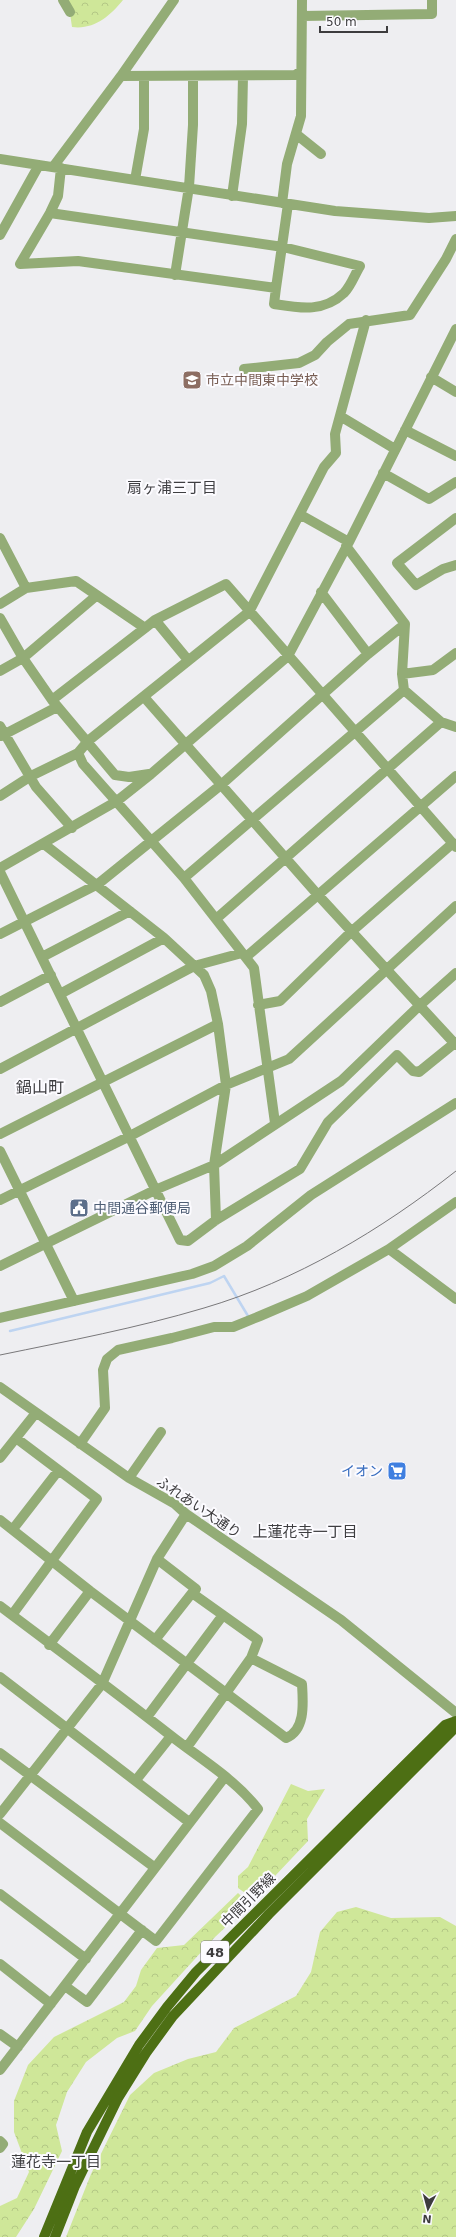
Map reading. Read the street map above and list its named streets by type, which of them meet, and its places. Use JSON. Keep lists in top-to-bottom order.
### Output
{
  "streets": {
    "main road": ["中間引野線", "48"],
    "street": ["ふれあい大通り"]
  },
  "districts": [
    "扇ヶ浦三丁目",
    "鍋山町",
    "上蓮花寺一丁目",
    "蓮花寺一丁目"
  ],
  "places": {
    "school or university": ["市立中間東中学校"],
    "public building": ["中間通谷郵便局"],
    "supermarket": ["イオン"]
  },
  "scale_bar": "50 m",
  "north": "bottom"
}
